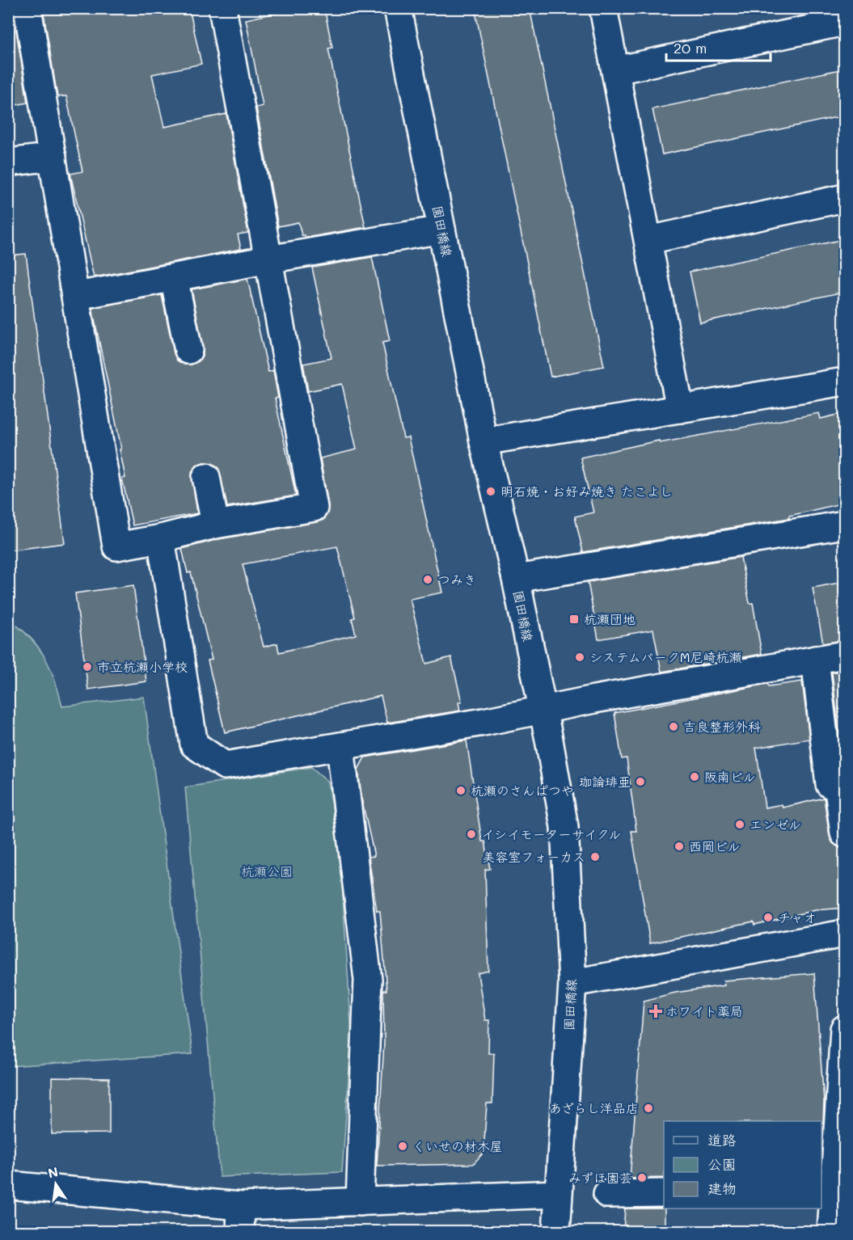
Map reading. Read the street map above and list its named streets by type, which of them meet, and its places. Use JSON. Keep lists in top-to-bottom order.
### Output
{
  "streets": {
    "street": ["園田橋線"]
  },
  "parks": ["杭瀬公園"],
  "places": {
    "other": [
      "明石焼・お好み焼き たこよし",
      "つみき",
      "システムパークM尼崎杭瀬",
      "市立杭瀬小学校",
      "吉良整形外科",
      "阪南ビル",
      "珈論琲亜",
      "杭瀬のさんぱつや",
      "エンゼル",
      "イシイモーターサイクル",
      "西岡ビル",
      "美容室フォーカス",
      "チャオ",
      "あざらし洋品店",
      "くいせの材木屋",
      "みずほ園芸"
    ],
    "transit": ["杭瀬団地"],
    "health": ["ホワイト薬局"]
  },
  "legend": ["道路", "公園", "建物"],
  "scale_bar": "20 m",
  "north": "top"
}
